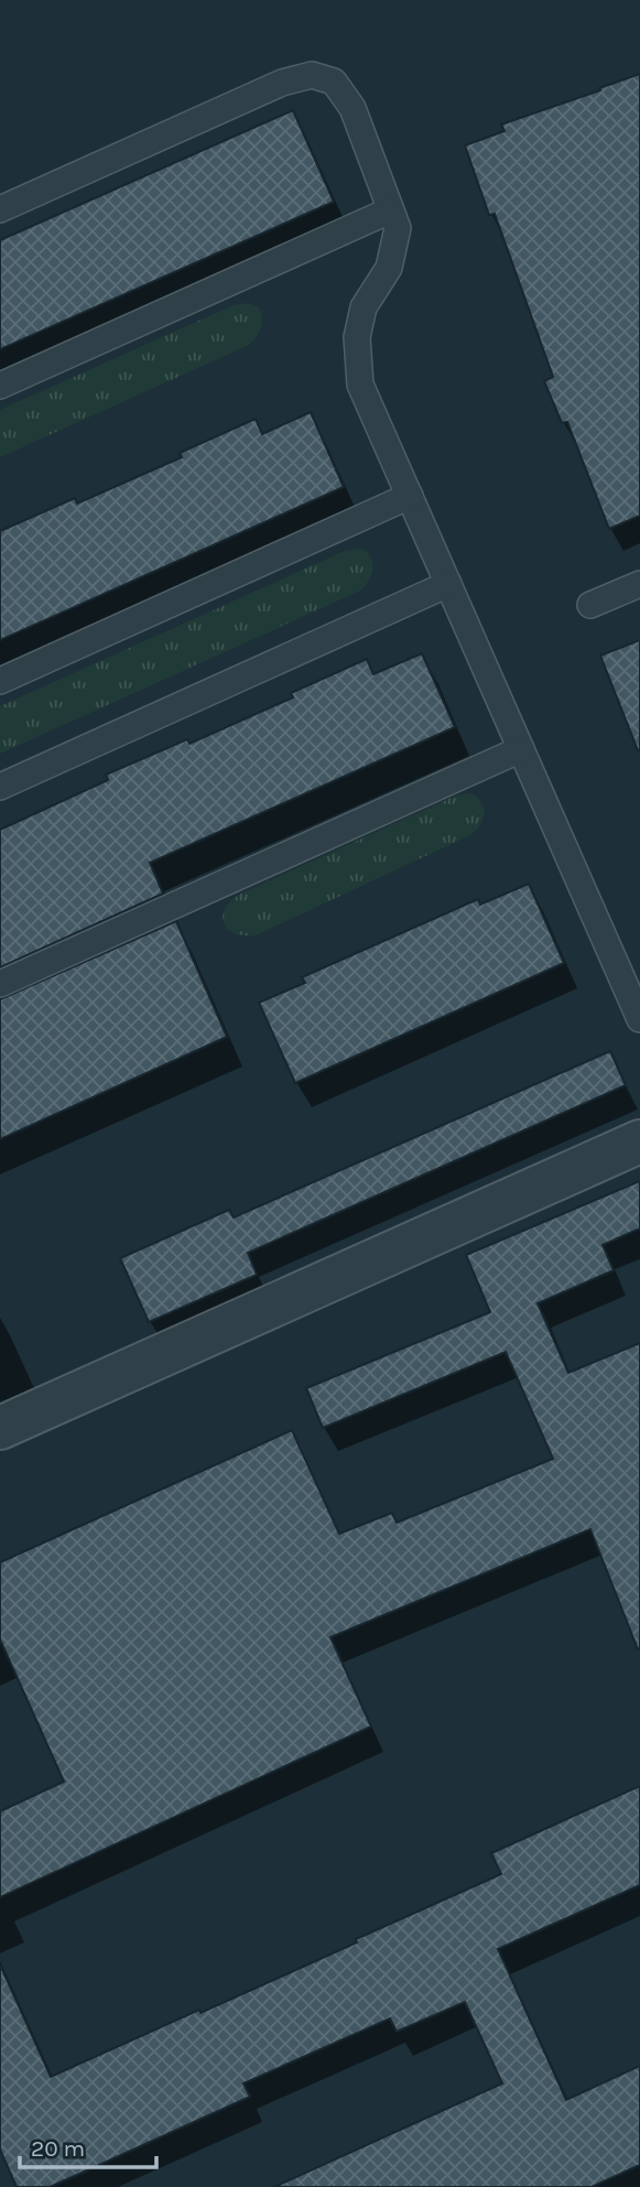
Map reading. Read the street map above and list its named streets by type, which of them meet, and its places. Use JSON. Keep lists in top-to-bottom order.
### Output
{
  "scale_bar": "20 m"
}
